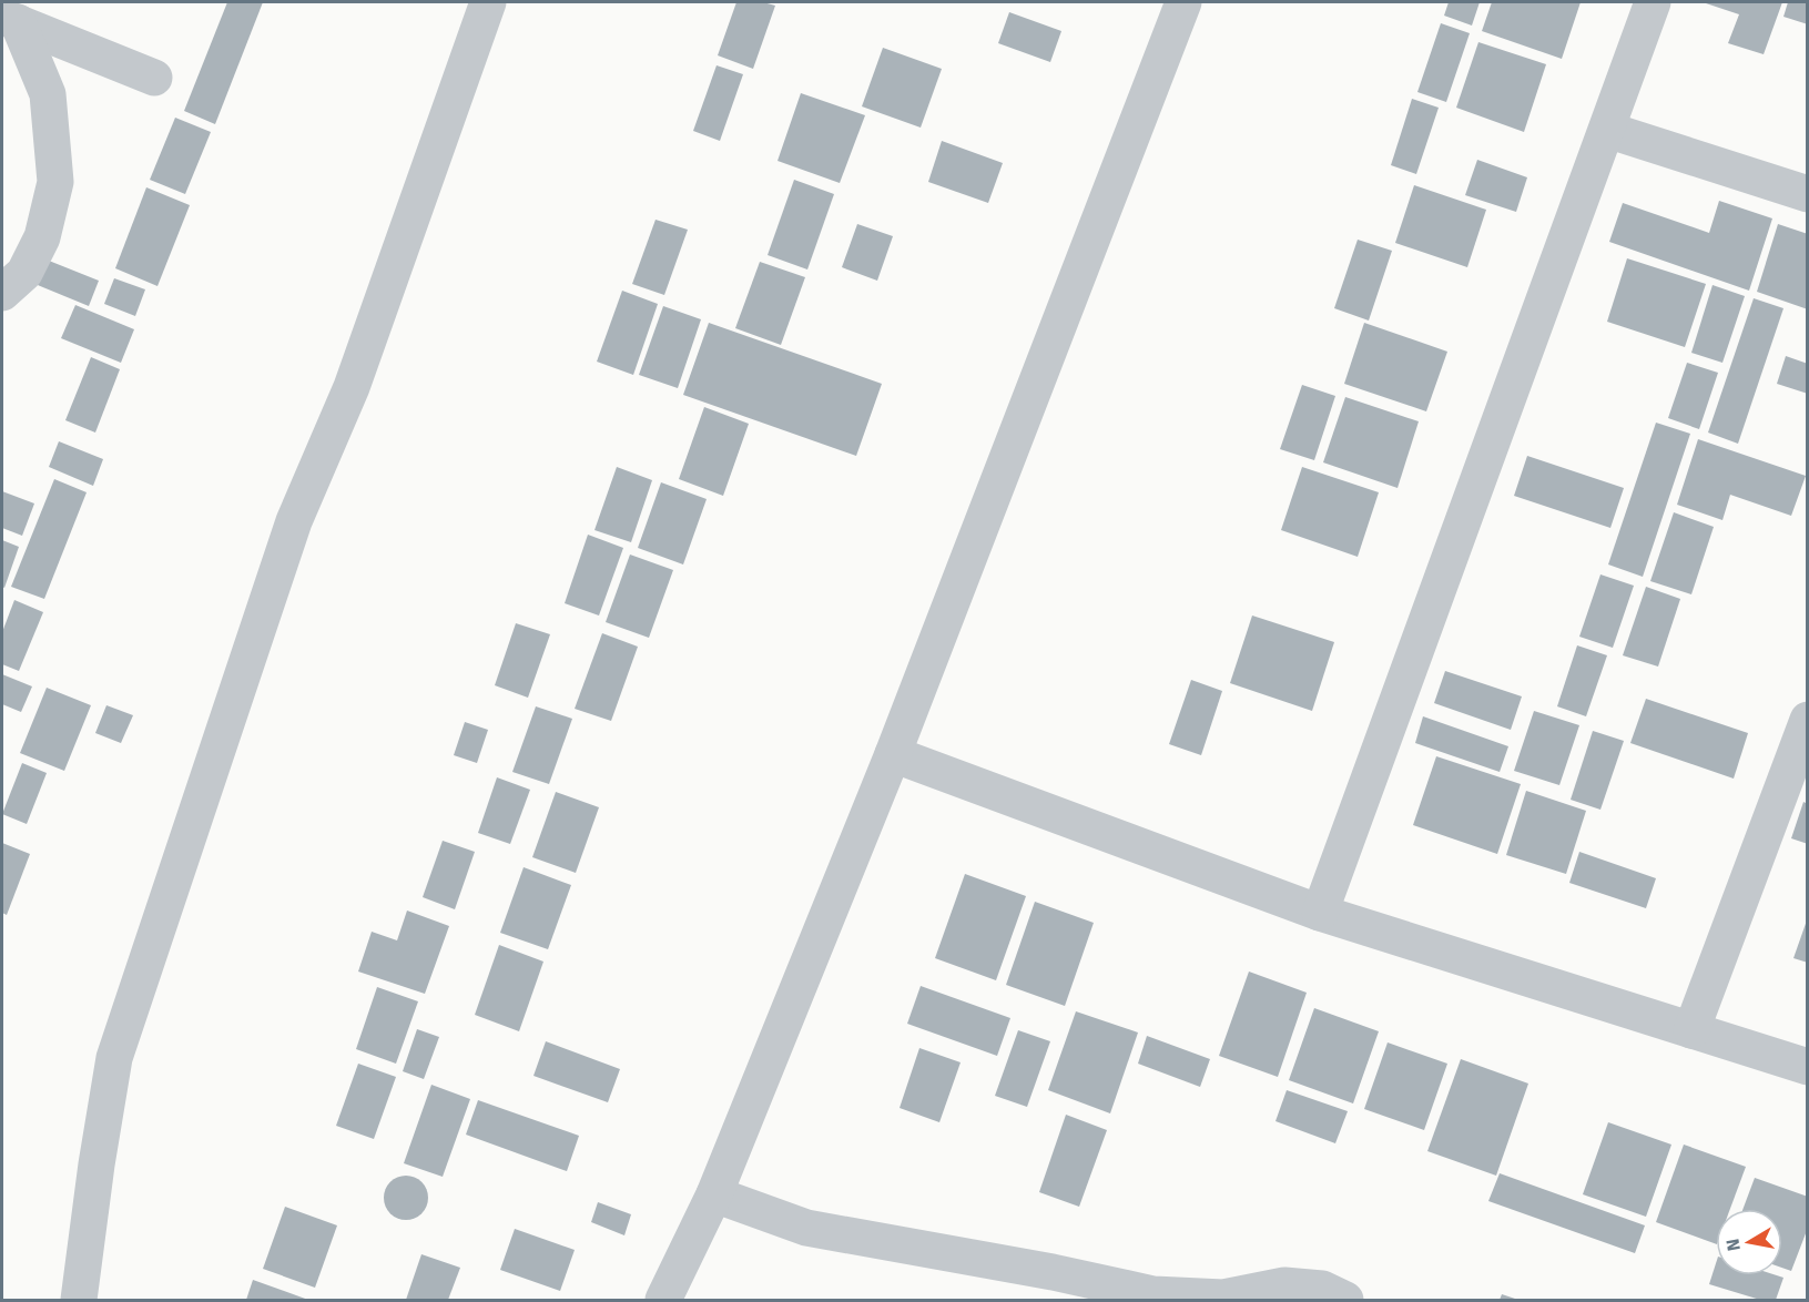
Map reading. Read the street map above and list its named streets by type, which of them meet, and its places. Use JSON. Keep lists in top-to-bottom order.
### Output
{
  "north": "left"
}
